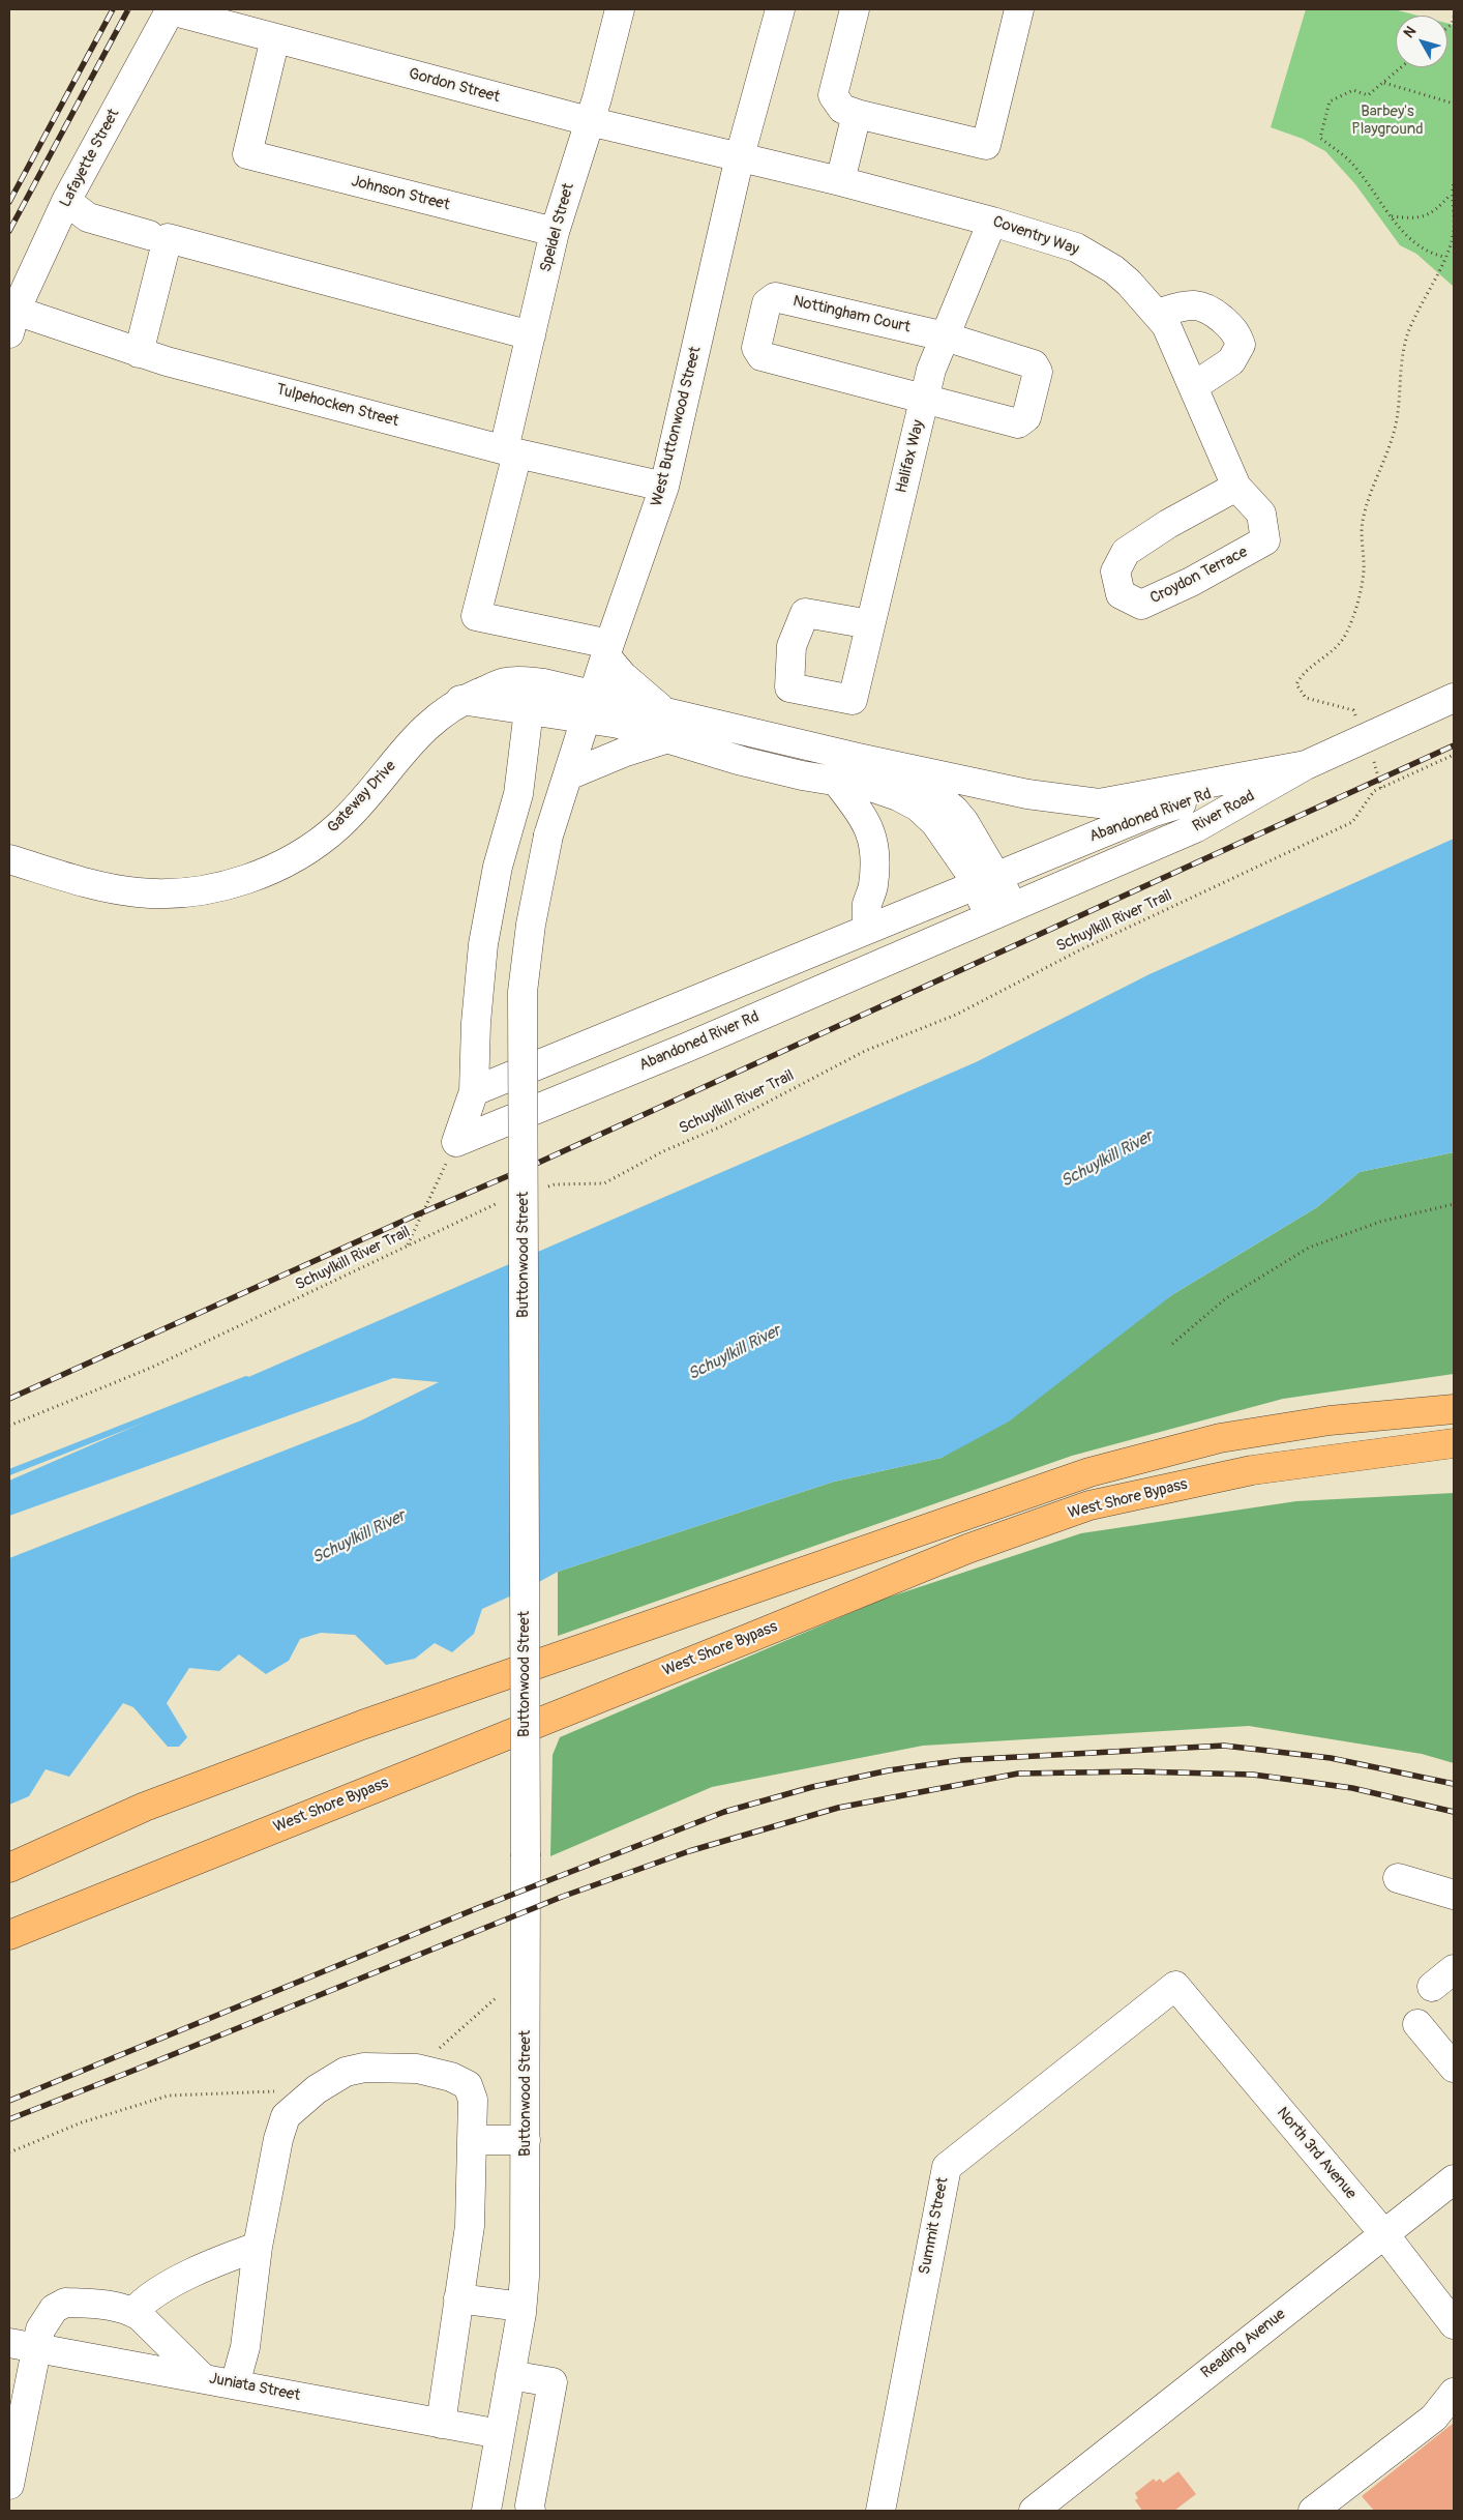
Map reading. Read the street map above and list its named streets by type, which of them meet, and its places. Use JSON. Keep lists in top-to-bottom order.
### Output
{
  "streets": {
    "highway": ["West Shore Bypass"],
    "street": [
      "Gordon Street",
      "Lafayette Street",
      "Johnson Street",
      "Speidel Street",
      "Coventry Way",
      "Nottingham Court",
      "Tulpehocken Street",
      "West Buttonwood Street",
      "Halifax Way",
      "Croydon Terrace",
      "Gateway Drive",
      "River Road",
      "Abandoned River Rd",
      "Buttonwood Street",
      "North 3rd Avenue",
      "Summit Street",
      "Reading Avenue",
      "Juniata Street"
    ],
    "path": ["Schuylkill River Trail"]
  },
  "crossings": [
    ["Gordon Street", "Lafayette Street"],
    ["Gordon Street", "Johnson Street"],
    ["Gordon Street", "Speidel Street"],
    ["Gordon Street", "Coventry Way"],
    ["Gordon Street", "West Buttonwood Street"],
    ["Lafayette Street", "Tulpehocken Street"],
    ["Johnson Street", "Speidel Street"],
    ["Speidel Street", "Tulpehocken Street"],
    ["Speidel Street", "West Buttonwood Street"],
    ["Coventry Way", "West Buttonwood Street"],
    ["Coventry Way", "Halifax Way"],
    ["Coventry Way", "Croydon Terrace"],
    ["Nottingham Court", "Halifax Way"],
    ["Tulpehocken Street", "West Buttonwood Street"],
    ["West Buttonwood Street", "Gateway Drive"],
    ["West Buttonwood Street", "Buttonwood Street"],
    ["Gateway Drive", "River Road"],
    ["Gateway Drive", "Abandoned River Rd"],
    ["River Road", "Abandoned River Rd"],
    ["Buttonwood Street", "Juniata Street"],
    ["North 3rd Avenue", "Summit Street"],
    ["North 3rd Avenue", "Reading Avenue"]
  ],
  "water": ["Schuylkill River"],
  "parks": ["Barbey's Playground"],
  "north": "top left"
}
